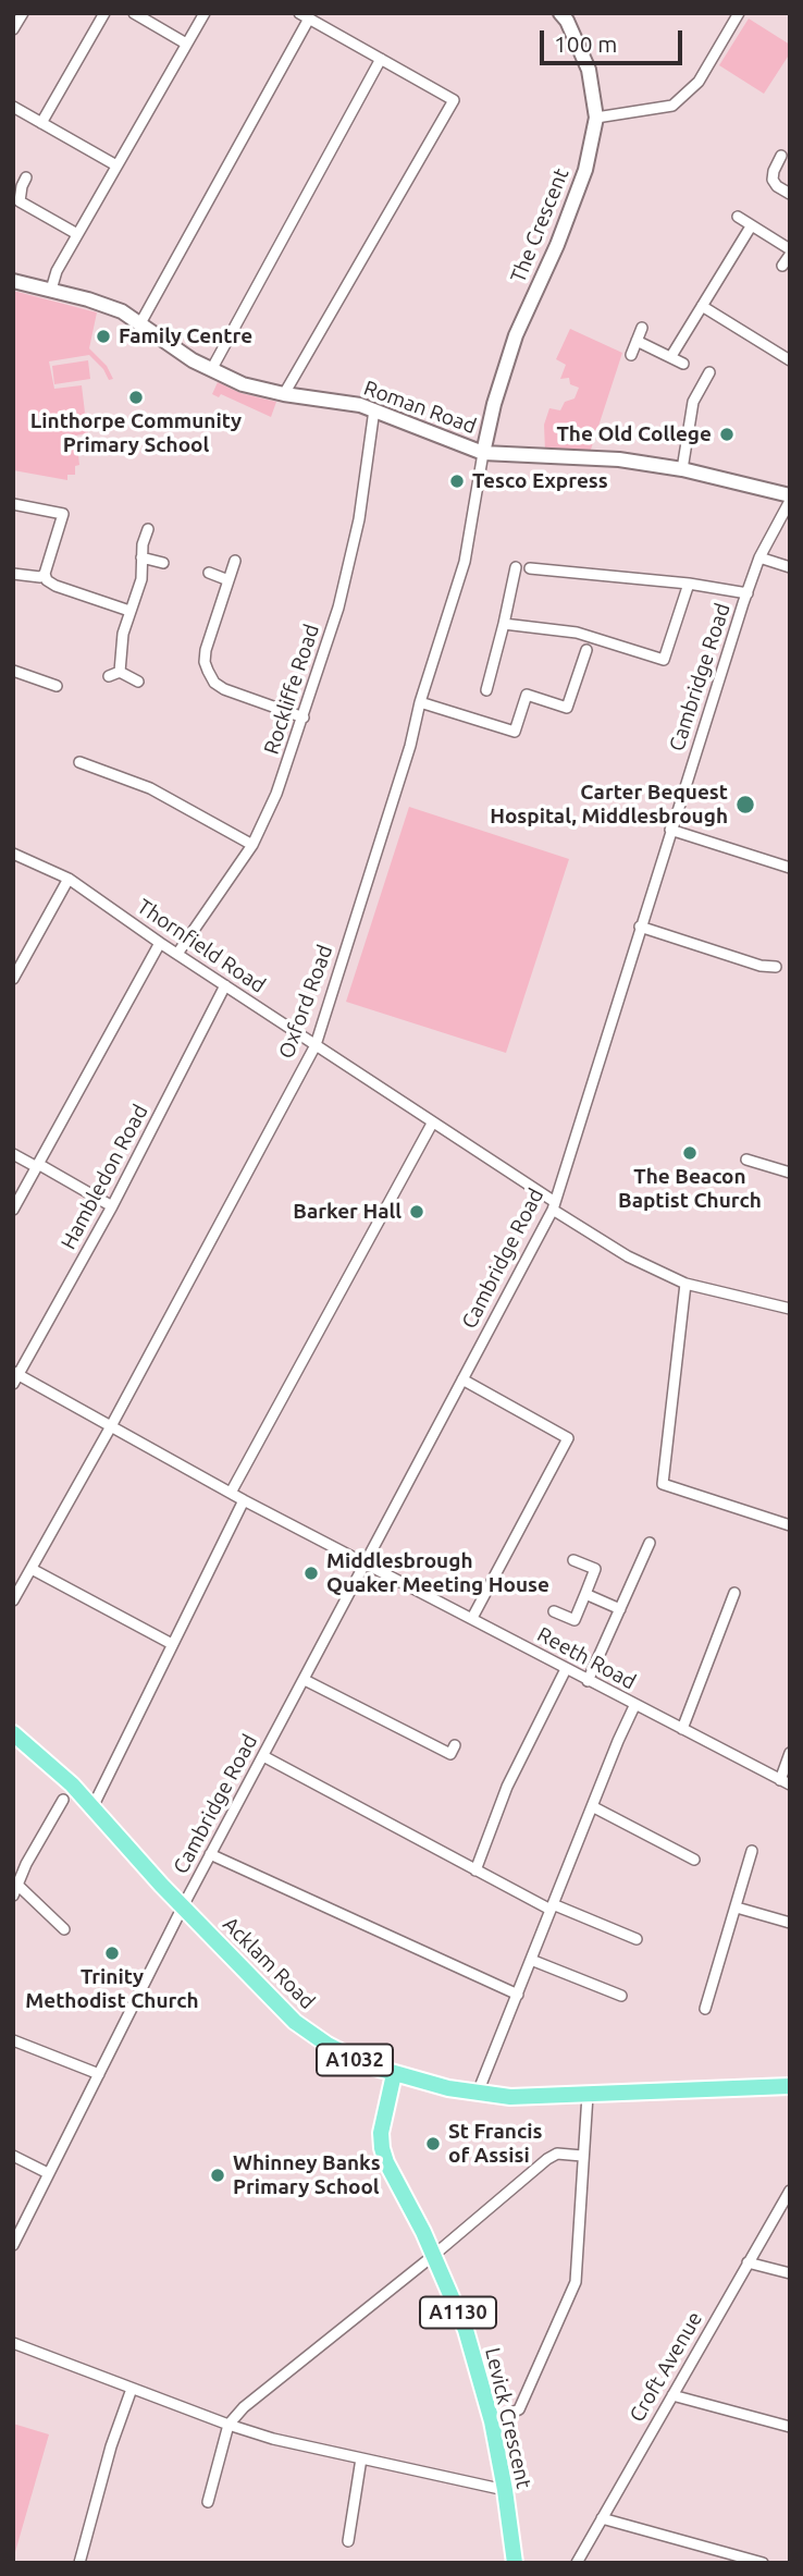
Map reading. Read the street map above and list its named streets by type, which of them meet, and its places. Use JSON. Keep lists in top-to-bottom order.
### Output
{
  "streets": {
    "main road": [
      "Acklam Road",
      "A1032",
      "A1130",
      "Levick Crescent"
    ],
    "street": [
      "The Crescent",
      "Roman Road",
      "Cambridge Road",
      "Rockliffe Road",
      "Thornfield Road",
      "Oxford Road",
      "Hambledon Road",
      "Reeth Road",
      "Croft Avenue"
    ]
  },
  "crossings": [
    ["The Crescent", "Roman Road"],
    ["The Crescent", "Oxford Road"],
    ["Roman Road", "Rockliffe Road"],
    ["Roman Road", "Oxford Road"],
    ["Cambridge Road", "Thornfield Road"],
    ["Cambridge Road", "Reeth Road"],
    ["Cambridge Road", "Acklam Road"],
    ["Rockliffe Road", "Thornfield Road"],
    ["Thornfield Road", "Oxford Road"],
    ["Thornfield Road", "Hambledon Road"],
    ["Oxford Road", "Reeth Road"],
    ["Hambledon Road", "Reeth Road"],
    ["Acklam Road", "Levick Crescent"]
  ],
  "places": [
    "Family Centre",
    "Linthorpe Community Primary School",
    "The Old College",
    "Tesco Express",
    "Carter Bequest Hospital, Middlesbrough",
    "The Beacon Baptist Church",
    "Barker Hall",
    "Middlesbrough Quaker Meeting House",
    "Trinity Methodist Church",
    "St Francis of Assisi",
    "Whinney Banks Primary School"
  ],
  "scale_bar": "100 m"
}
